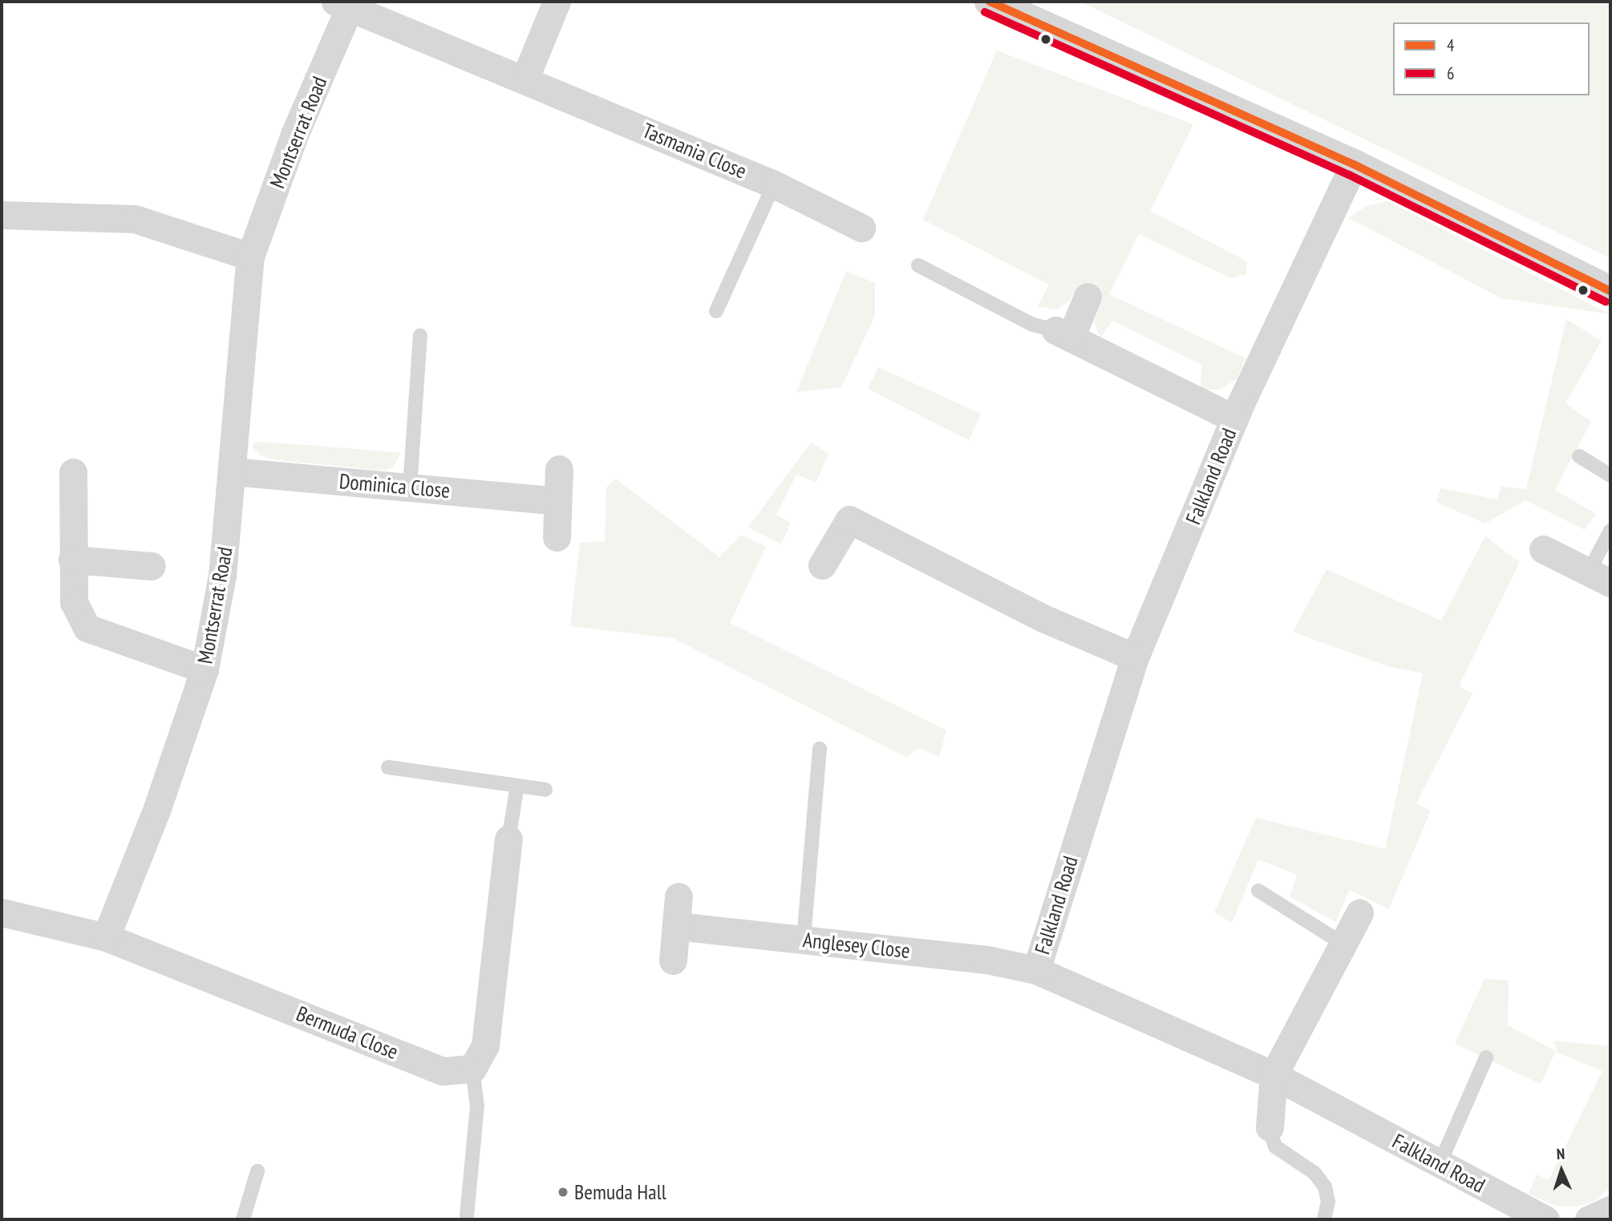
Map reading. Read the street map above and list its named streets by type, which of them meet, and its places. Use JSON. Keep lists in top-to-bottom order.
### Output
{
  "streets": {
    "street": [
      "Montserrat Road",
      "Tasmania Close",
      "Falkland Road",
      "Dominica Close",
      "Anglesey Close",
      "Bermuda Close"
    ]
  },
  "crossings": [
    ["Montserrat Road", "Tasmania Close"],
    ["Montserrat Road", "Dominica Close"],
    ["Montserrat Road", "Bermuda Close"],
    ["Falkland Road", "Anglesey Close"]
  ],
  "places": ["Bemuda Hall"],
  "lines": ["transit line 4", "transit line 6"],
  "legend": ["4", "6"],
  "north": "top"
}
